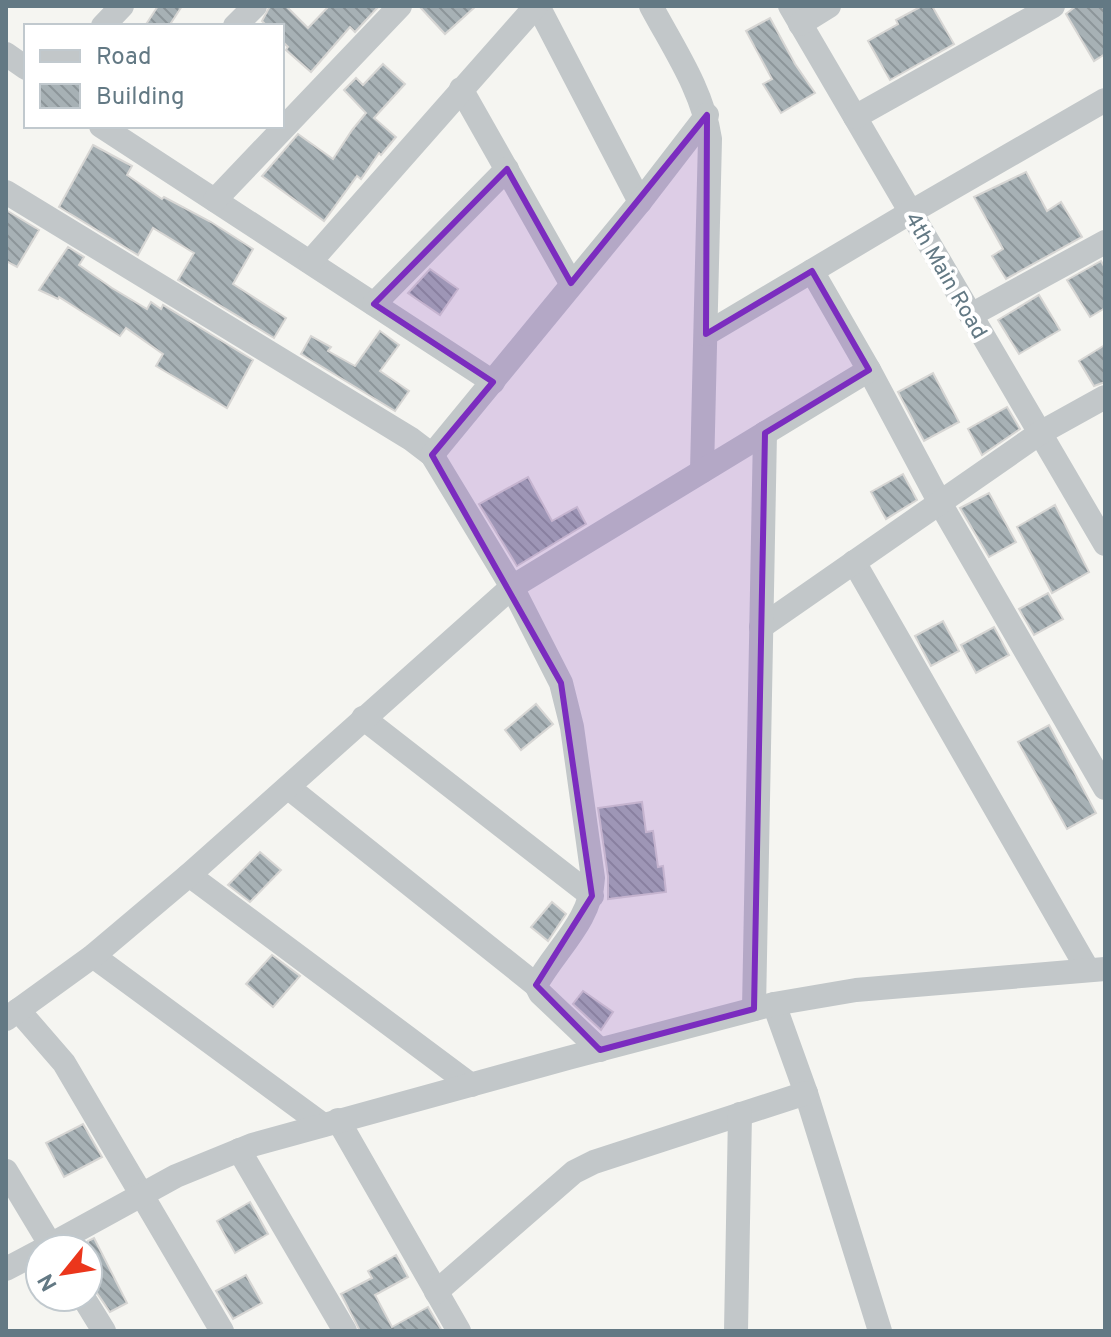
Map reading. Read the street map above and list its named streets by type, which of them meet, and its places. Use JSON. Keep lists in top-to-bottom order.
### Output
{
  "streets": {
    "street": ["4th Main Road"]
  },
  "legend": ["Road", "Building"],
  "north": "bottom left"
}
